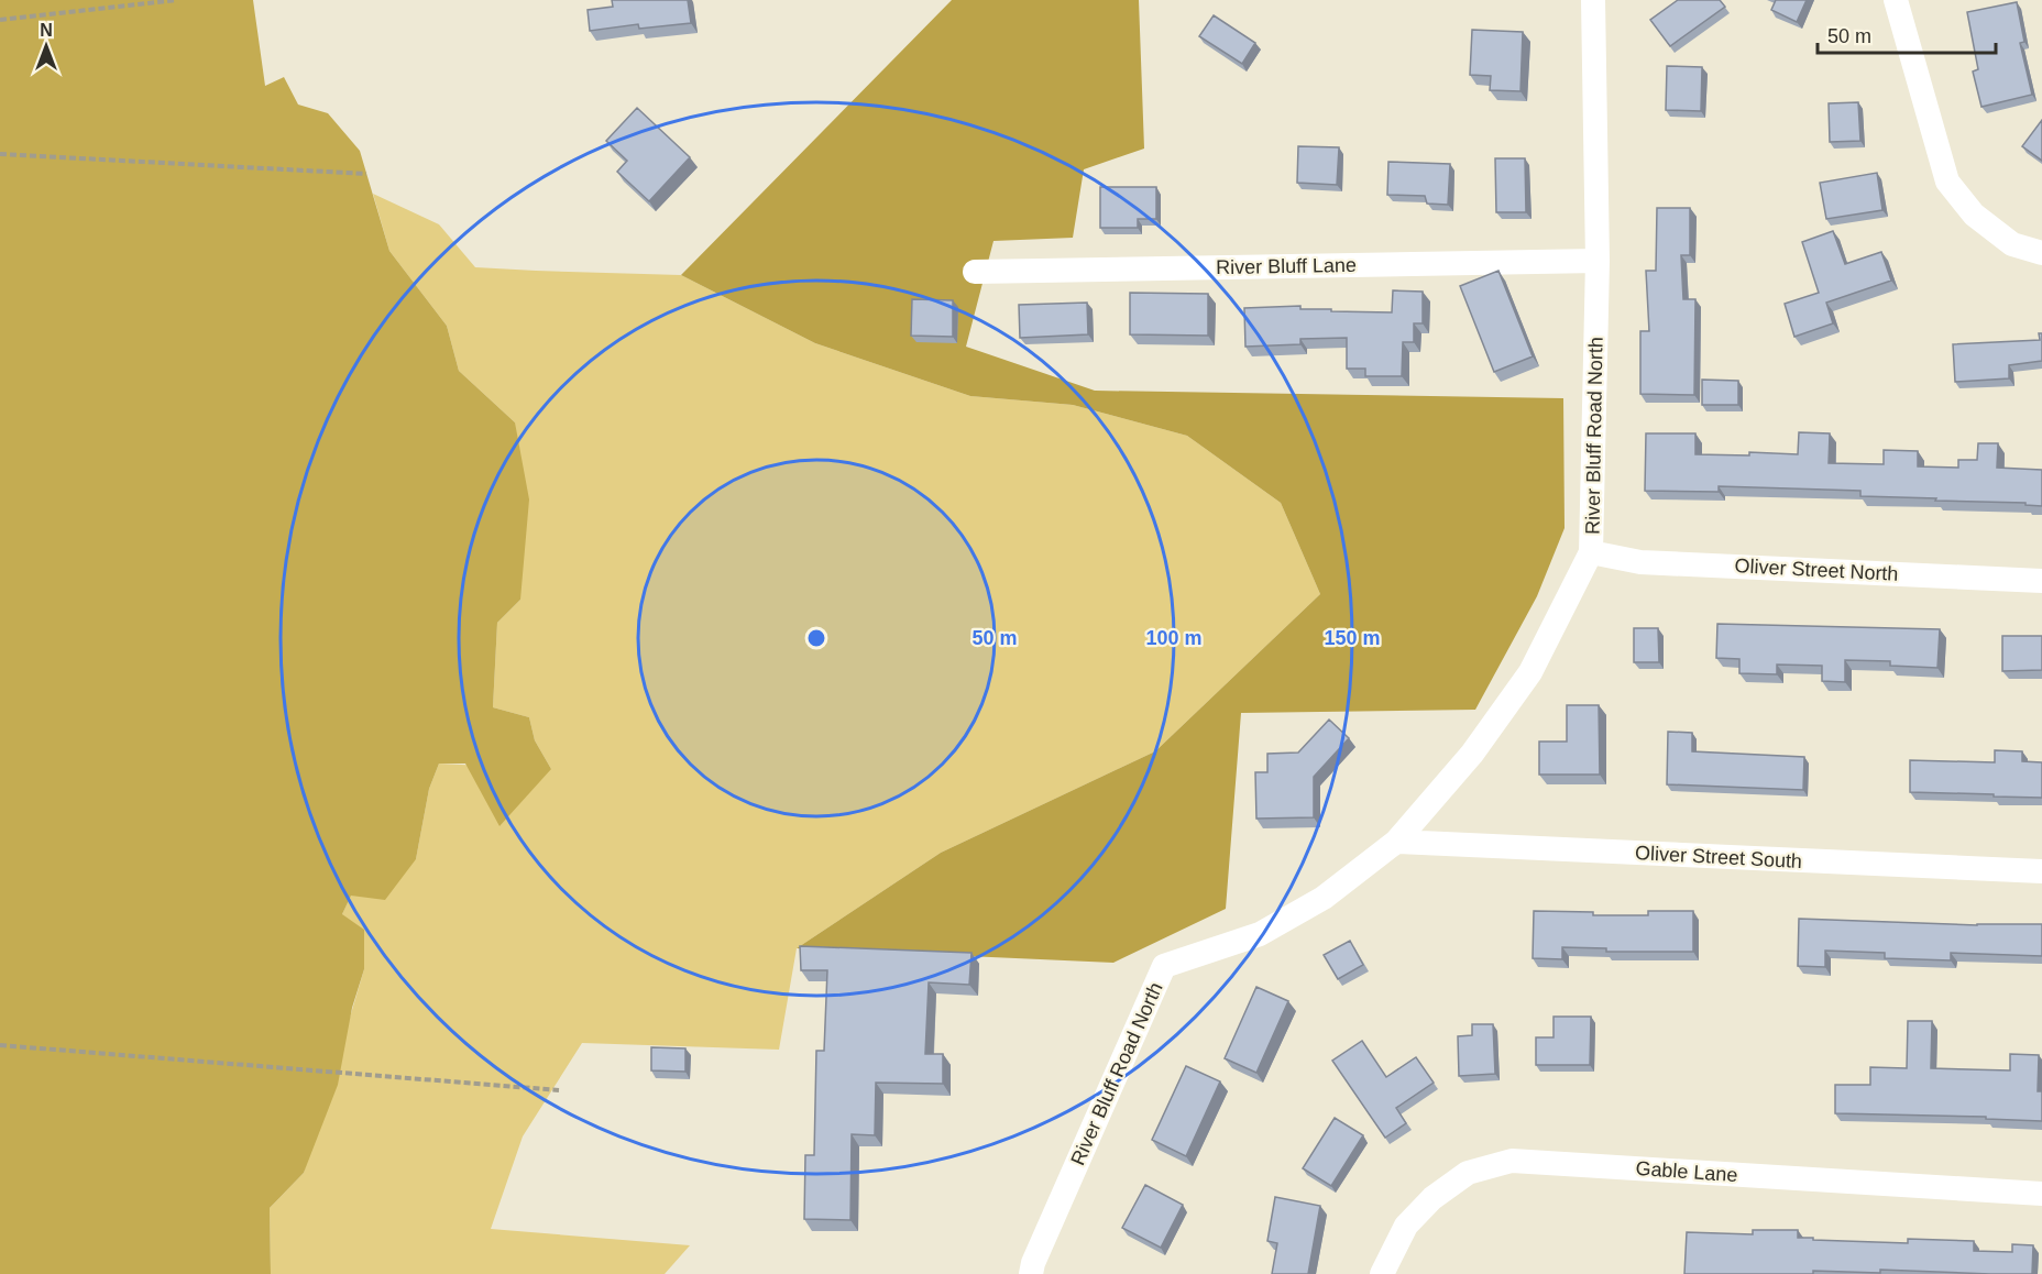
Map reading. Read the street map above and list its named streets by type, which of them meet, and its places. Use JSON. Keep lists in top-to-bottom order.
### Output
{
  "streets": {
    "street": [
      "River Bluff Lane",
      "River Bluff Road North",
      "Oliver Street North",
      "Oliver Street South",
      "Gable Lane"
    ]
  },
  "crossings": [
    ["River Bluff Lane", "River Bluff Road North"],
    ["River Bluff Road North", "Oliver Street North"],
    ["River Bluff Road North", "Oliver Street South"]
  ],
  "scale_bar": "50 m",
  "north": "top",
  "rings": ["50 m", "100 m", "150 m"]
}
